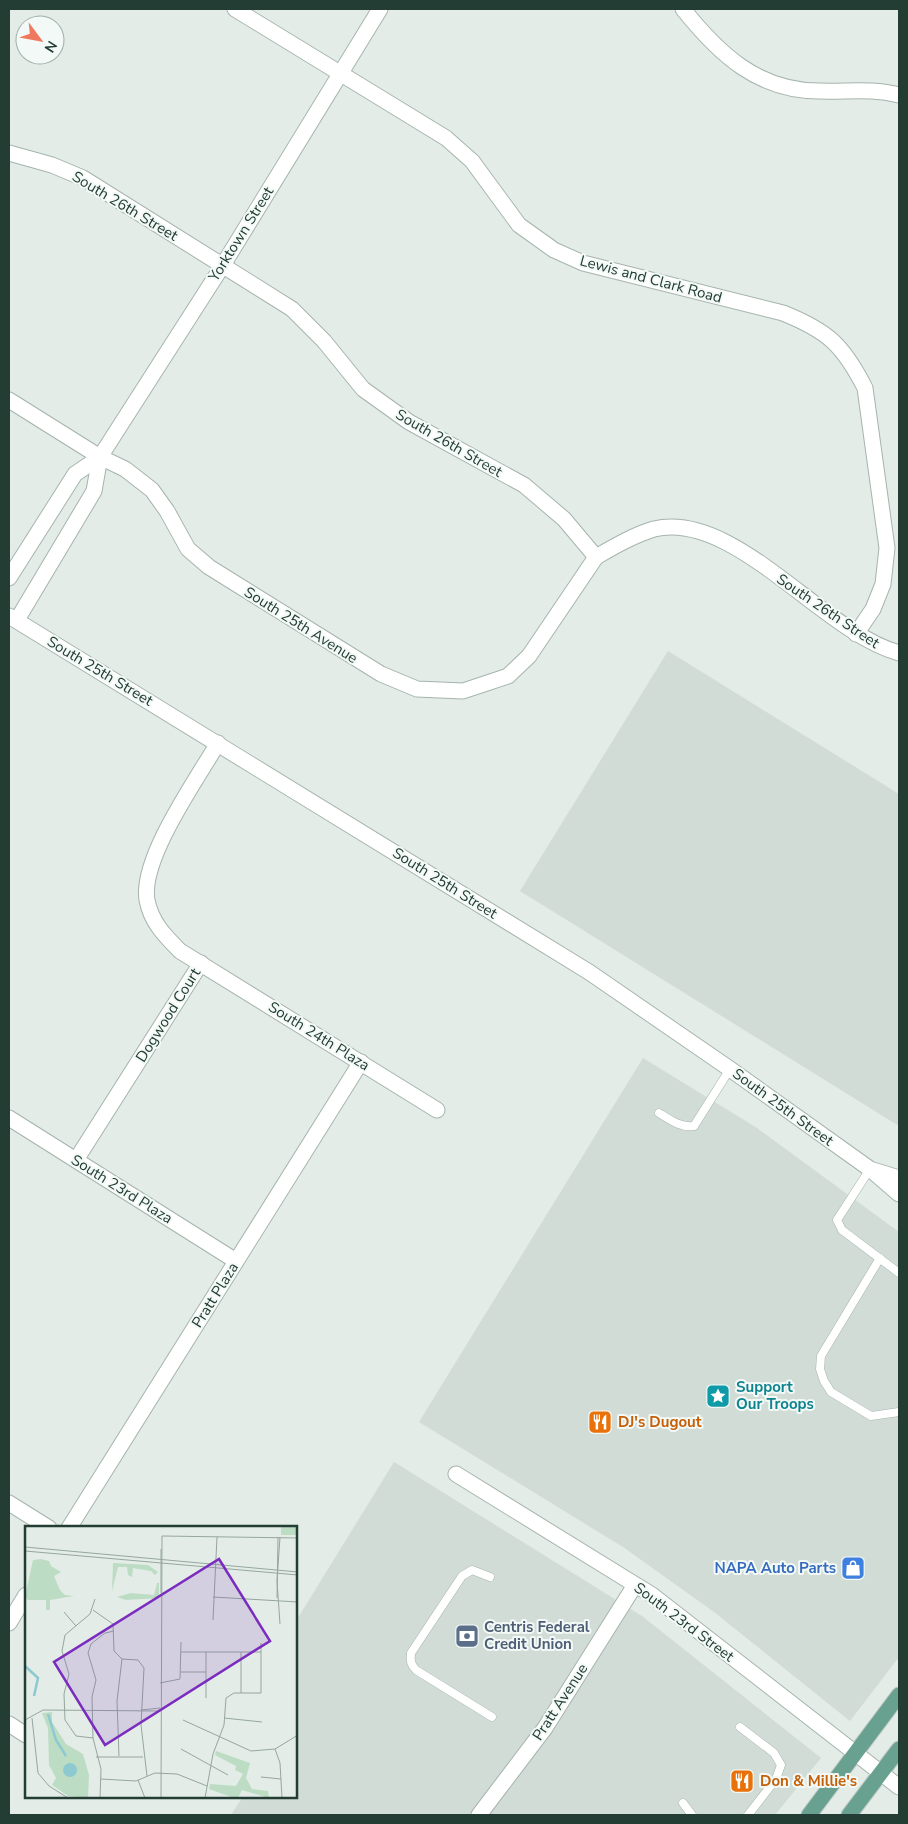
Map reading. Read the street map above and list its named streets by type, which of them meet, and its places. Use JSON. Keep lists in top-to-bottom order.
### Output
{
  "streets": {
    "street": [
      "South 26th Street",
      "Yorktown Street",
      "Lewis and Clark Road",
      "South 25th Avenue",
      "South 25th Street",
      "Dogwood Court",
      "South 24th Plaza",
      "South 23rd Plaza",
      "Pratt Plaza",
      "South 23rd Street",
      "Pratt Avenue"
    ]
  },
  "crossings": [
    ["South 26th Street", "Yorktown Street"],
    ["South 26th Street", "Lewis and Clark Road"],
    ["South 26th Street", "South 25th Avenue"],
    ["Yorktown Street", "Lewis and Clark Road"],
    ["Yorktown Street", "South 25th Avenue"],
    ["Yorktown Street", "South 25th Street"],
    ["South 25th Street", "Dogwood Court"],
    ["Dogwood Court", "South 24th Plaza"],
    ["Dogwood Court", "South 23rd Plaza"],
    ["South 24th Plaza", "Pratt Plaza"],
    ["South 23rd Plaza", "Pratt Plaza"],
    ["South 23rd Street", "Pratt Avenue"]
  ],
  "places": {
    "place": ["Support Our Troops"],
    "restaurant": ["DJ's Dugout", "Don & Millie's"],
    "shop": ["NAPA Auto Parts"],
    "bank": ["Centris Federal Credit Union"]
  },
  "north": "bottom right"
}
